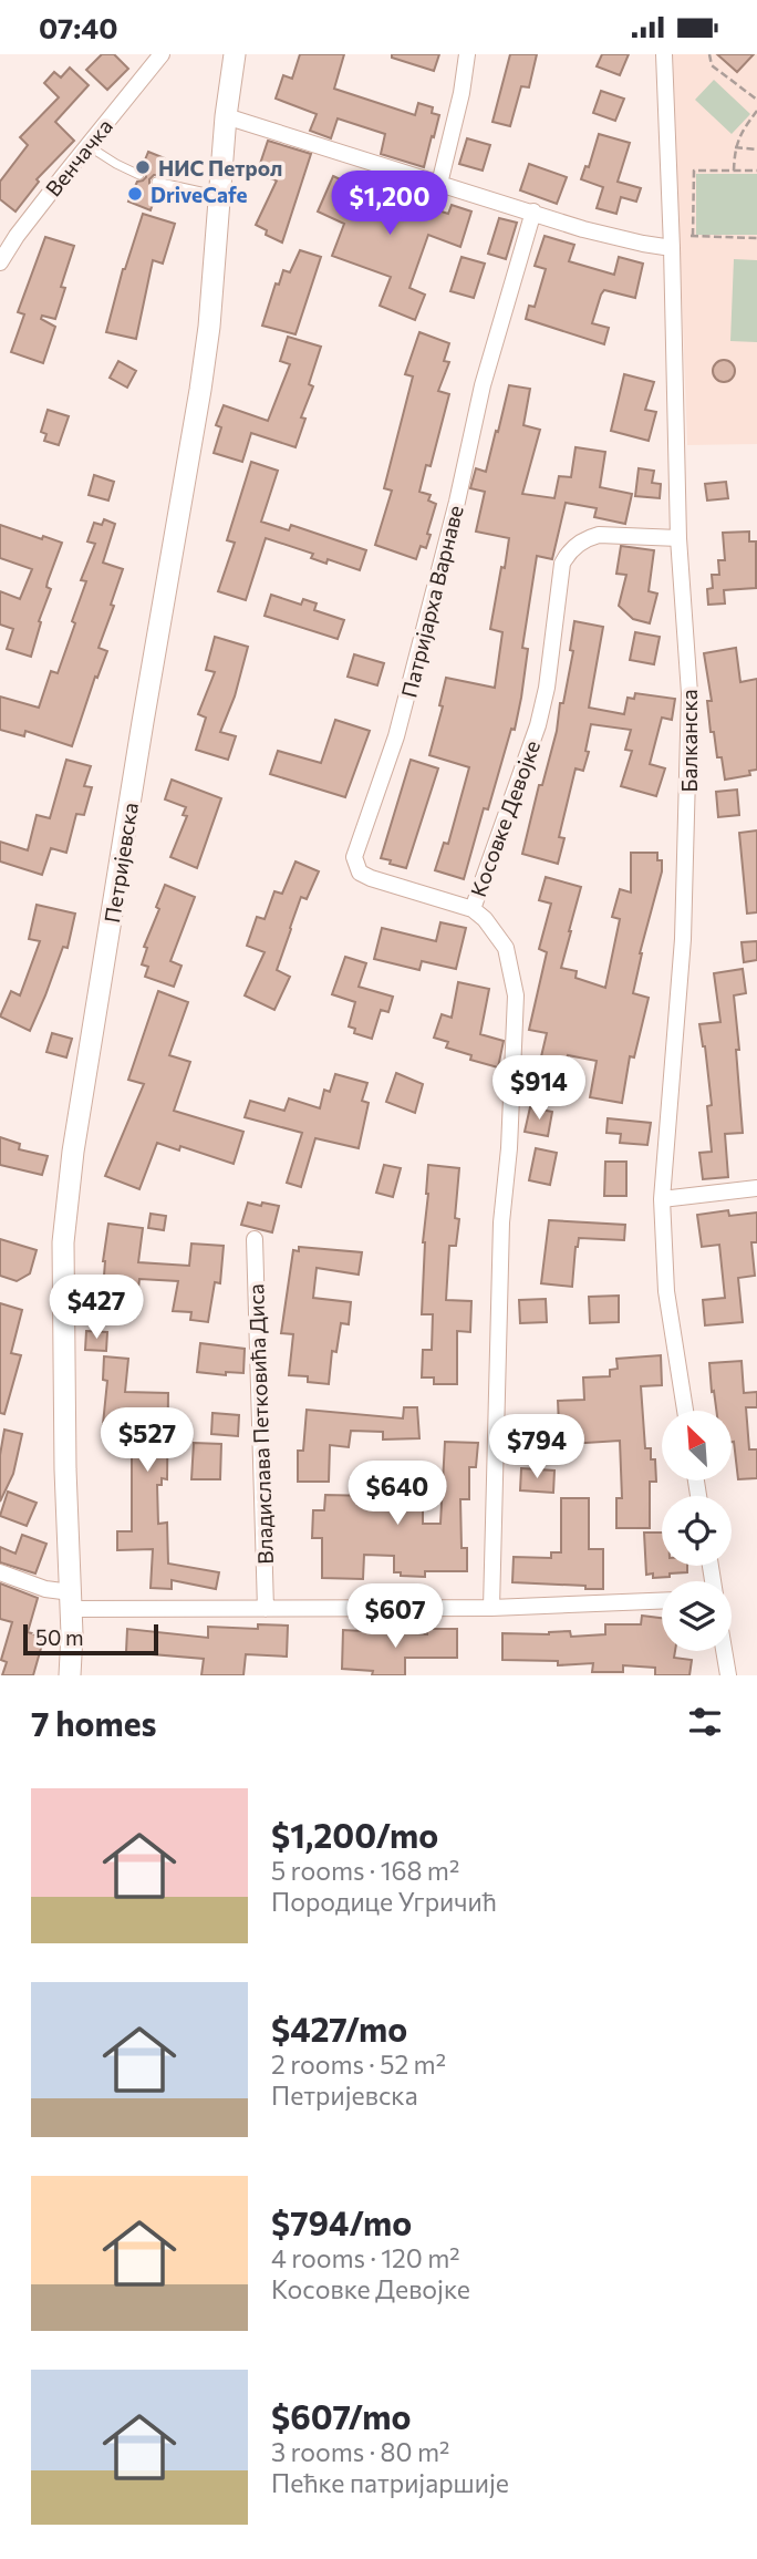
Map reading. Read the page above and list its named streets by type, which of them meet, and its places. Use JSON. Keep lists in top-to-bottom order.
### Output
{
  "streets": {
    "main road": ["Петријевска"],
    "street": [
      "Венчачка",
      "Патријарха Варнаве",
      "Балканска",
      "Косовке Девојке",
      "Владислава Петковића Диса"
    ]
  },
  "crossings": [
    ["Патријарха Варнаве", "Косовке Девојке"],
    ["Балканска", "Косовке Девојке"]
  ],
  "places": ["НИС Петрол", "DriveCafe"],
  "scale_bar": "50 m",
  "north": "top left",
  "page": {
    "status": "07:40",
    "price": [
      "$1,200",
      "$914",
      "$427",
      "$527",
      "$794",
      "$640",
      "$607"
    ],
    "scale": "50 m",
    "heading": "7 homes",
    "list": [
      {
        "name": "$1,200/mo",
        "note": "5 rooms · 168 m² · Породице Угричић"
      },
      {
        "name": "$427/mo",
        "note": "2 rooms · 52 m² · Петријевска"
      },
      {
        "name": "$794/mo",
        "note": "4 rooms · 120 m² · Косовке Девојке"
      },
      {
        "name": "$607/mo",
        "note": "3 rooms · 80 m² · Пећке патријаршије"
      }
    ]
  }
}
